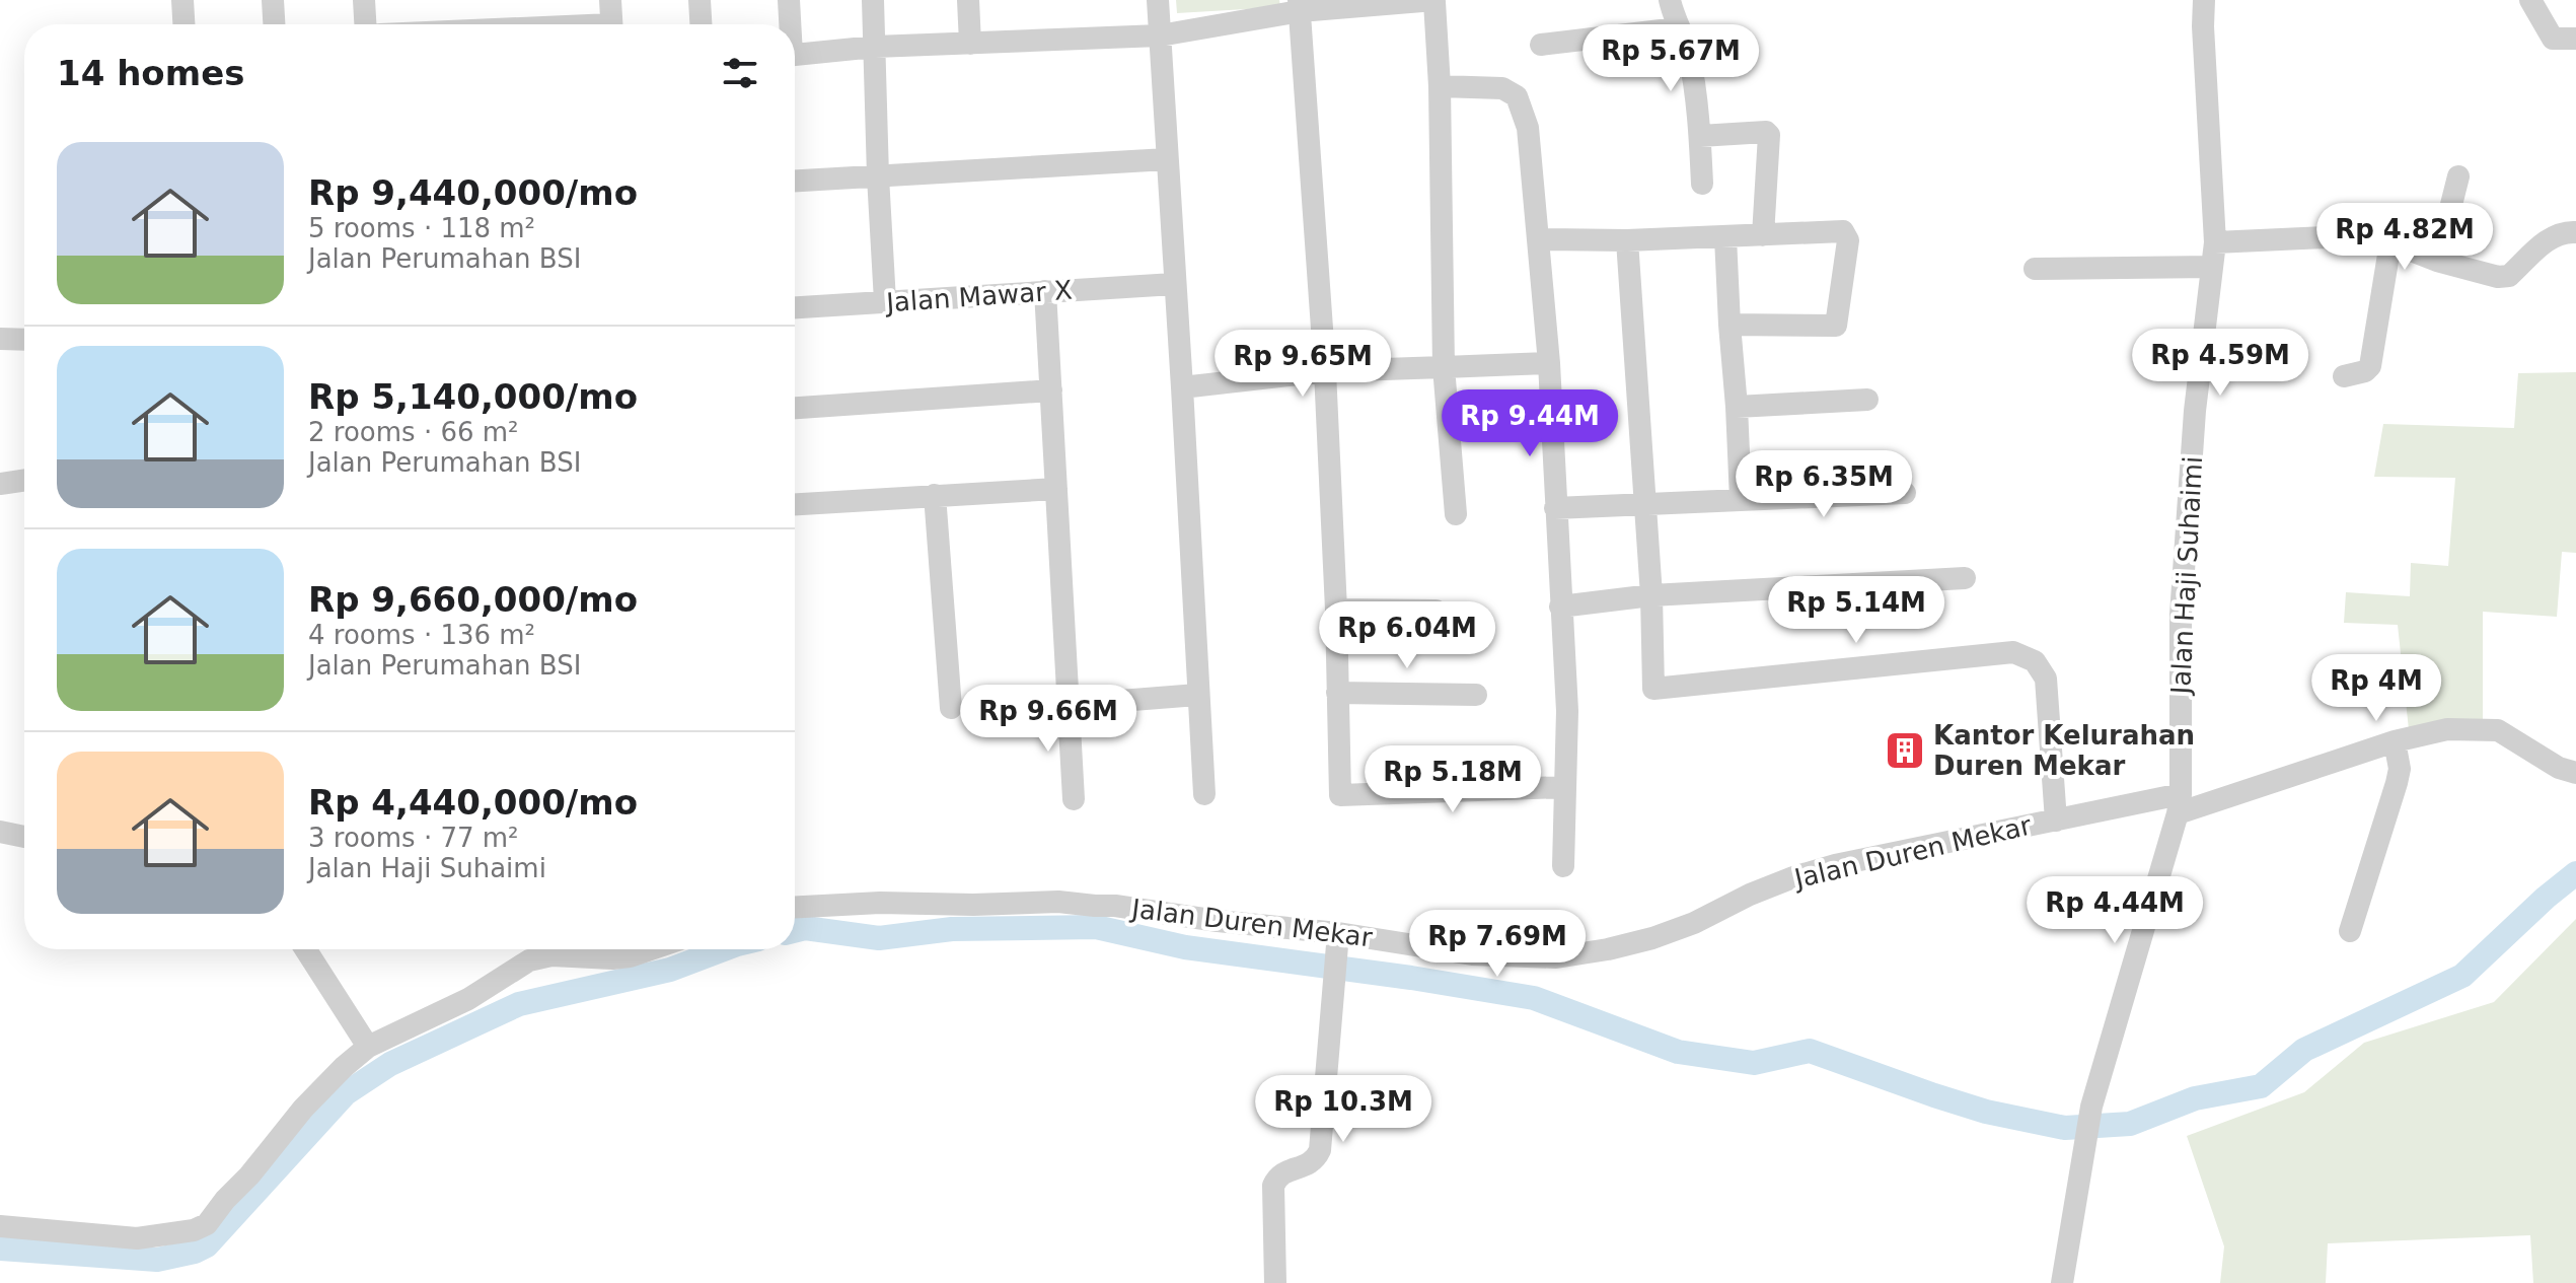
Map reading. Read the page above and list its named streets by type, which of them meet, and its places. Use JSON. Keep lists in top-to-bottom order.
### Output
{
  "streets": {
    "street": ["Jalan Mawar X", "Jalan Haji Suhaimi", "Jalan Duren Mekar"]
  },
  "crossings": [
    ["Jalan Haji Suhaimi", "Jalan Duren Mekar"]
  ],
  "places": {
    "building": ["Kantor Kelurahan Duren Mekar"]
  },
  "page": {
    "price": [
      "Rp 5.67M",
      "Rp 4.82M",
      "Rp 4.59M",
      "Rp 9.65M",
      "Rp 9.44M",
      "Rp 6.35M",
      "Rp 5.14M",
      "Rp 6.04M",
      "Rp 4M",
      "Rp 9.66M",
      "Rp 5.18M",
      "Rp 4.44M",
      "Rp 7.69M",
      "Rp 10.3M"
    ],
    "heading": "14 homes",
    "list": [
      {
        "name": "Rp 9,440,000/mo",
        "note": "5 rooms · 118 m² · Jalan Perumahan BSI"
      },
      {
        "name": "Rp 5,140,000/mo",
        "note": "2 rooms · 66 m² · Jalan Perumahan BSI"
      },
      {
        "name": "Rp 9,660,000/mo",
        "note": "4 rooms · 136 m² · Jalan Perumahan BSI"
      },
      {
        "name": "Rp 4,440,000/mo",
        "note": "3 rooms · 77 m² · Jalan Haji Suhaimi"
      }
    ]
  }
}
